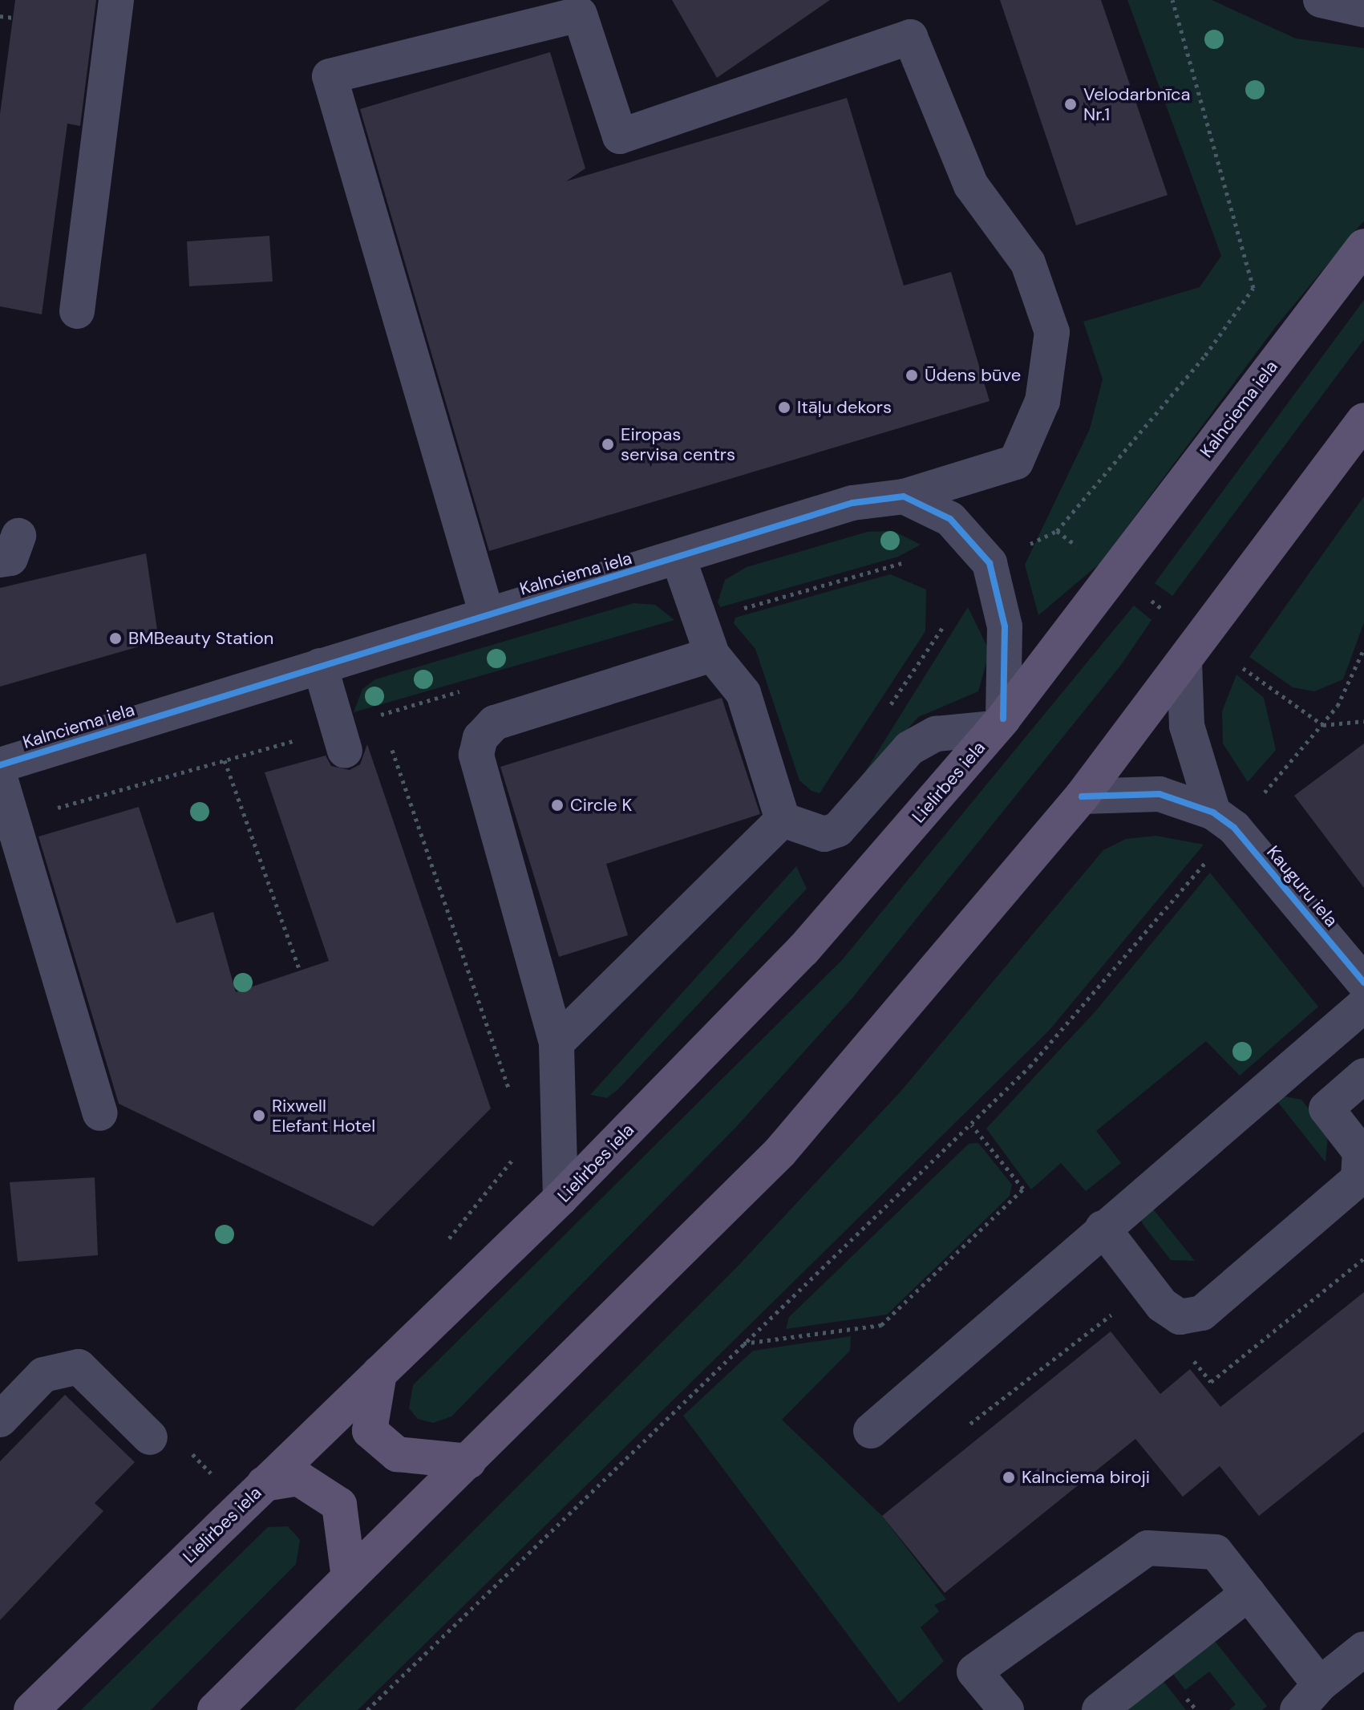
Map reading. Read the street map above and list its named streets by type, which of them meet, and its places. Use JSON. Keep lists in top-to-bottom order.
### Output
{
  "streets": {
    "main road": ["Kalnciema iela", "Lielirbes iela"],
    "street": ["Kauguru iela"]
  },
  "crossings": [
    ["Kalnciema iela", "Lielirbes iela"]
  ],
  "places": [
    "Velodarbnīca Nr.1",
    "Ūdens būve",
    "Itāļu dekors",
    "Eiropas servisa centrs",
    "BMBeauty Station",
    "Circle K",
    "Rixwell Elefant Hotel",
    "Kalnciema biroji"
  ]
}
